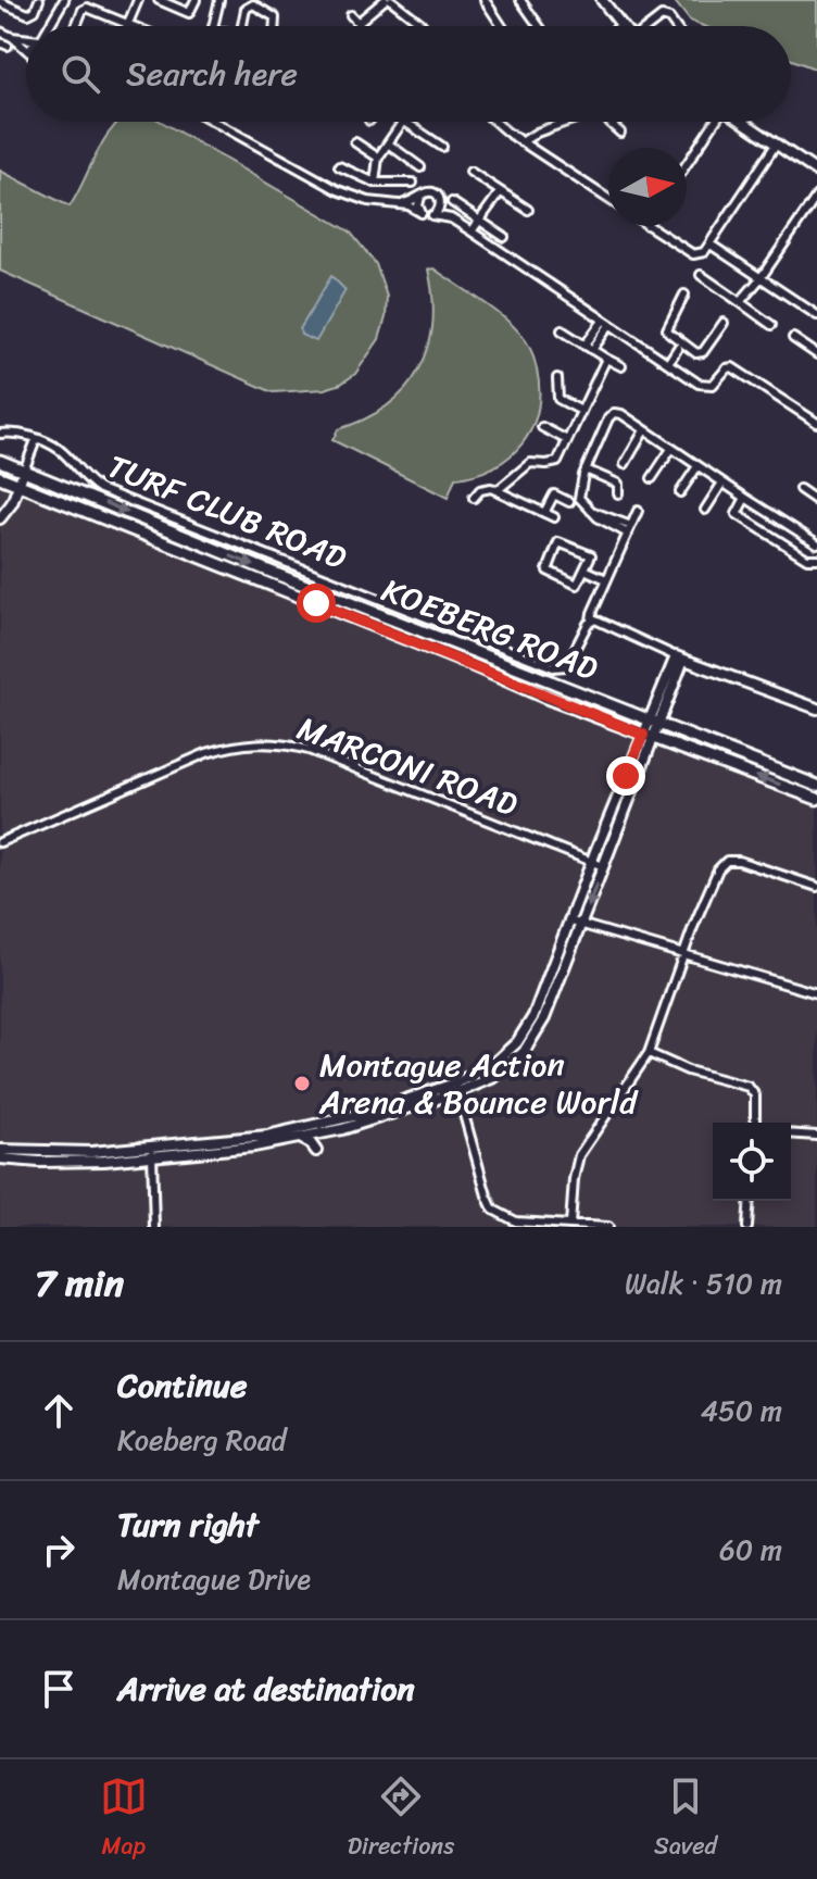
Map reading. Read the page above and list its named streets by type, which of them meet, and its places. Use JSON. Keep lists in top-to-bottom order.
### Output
{
  "streets": {
    "main road": ["KOEBERG ROAD"],
    "street": ["TURF CLUB ROAD", "MARCONI ROAD"]
  },
  "places": ["Montague Action Arena & Bounce World"],
  "north": "right",
  "page": {
    "search": "Search here",
    "heading": ["7 min", "Walk · 510 m"],
    "list": [
      ["Continue", "Koeberg Road", "450 m"],
      ["Turn right", "Montague Drive", "60 m"],
      "Arrive at destination"
    ],
    "nav": ["Map", "Directions", "Saved"]
  }
}
